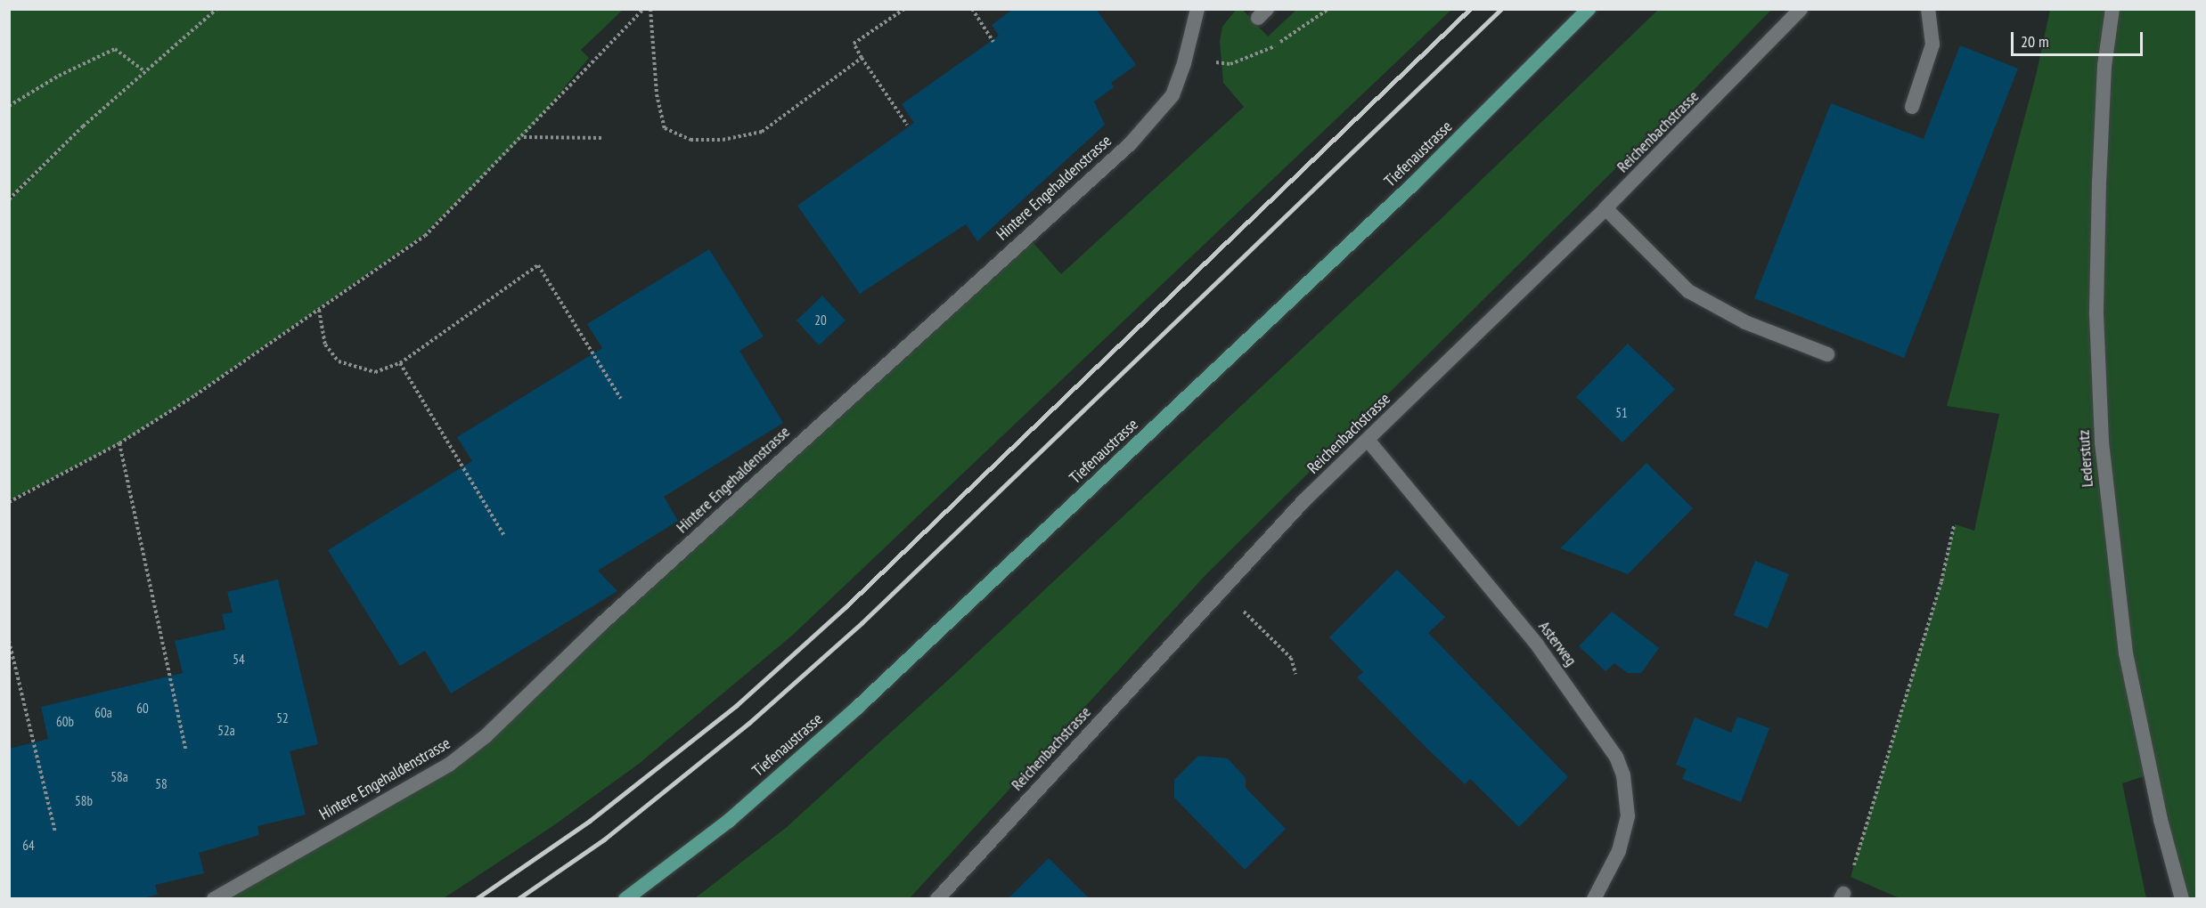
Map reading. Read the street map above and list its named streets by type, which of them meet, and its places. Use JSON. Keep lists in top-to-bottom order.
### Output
{
  "streets": {
    "main road": ["Tiefenaustrasse"],
    "street": [
      "Reichenbachstrasse",
      "Hintere Engehaldenstrasse",
      "Lederstutz",
      "Asterweg"
    ]
  },
  "crossings": [
    ["Reichenbachstrasse", "Asterweg"]
  ],
  "house_numbers": [
    "20",
    "51",
    "54",
    "60",
    "60a",
    "52",
    "60b",
    "52a",
    "58a",
    "58",
    "58b",
    "64"
  ],
  "scale_bar": "20 m"
}
